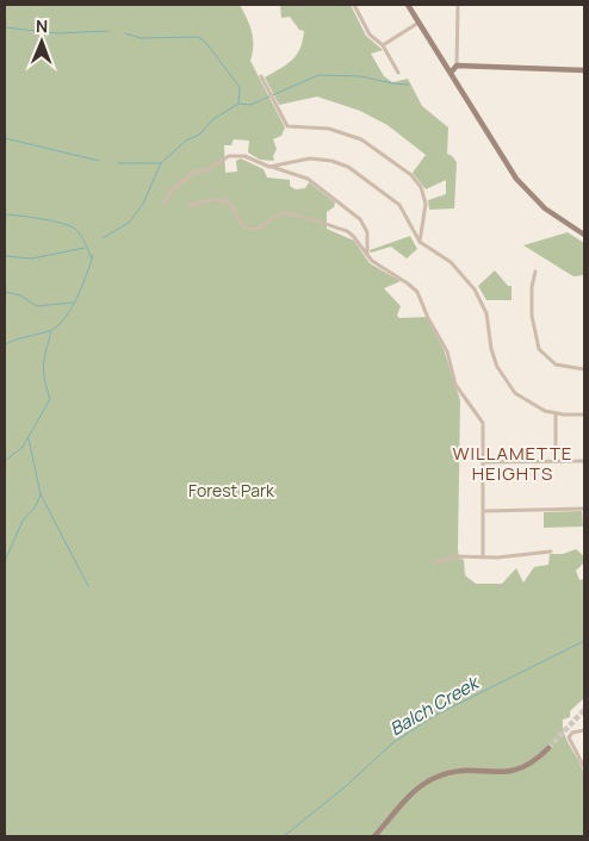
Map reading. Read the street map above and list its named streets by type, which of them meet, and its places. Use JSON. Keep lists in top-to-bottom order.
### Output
{
  "districts": ["WILLAMETTE HEIGHTS"],
  "water": ["Balch Creek"],
  "parks": ["Forest Park"],
  "north": "top"
}
